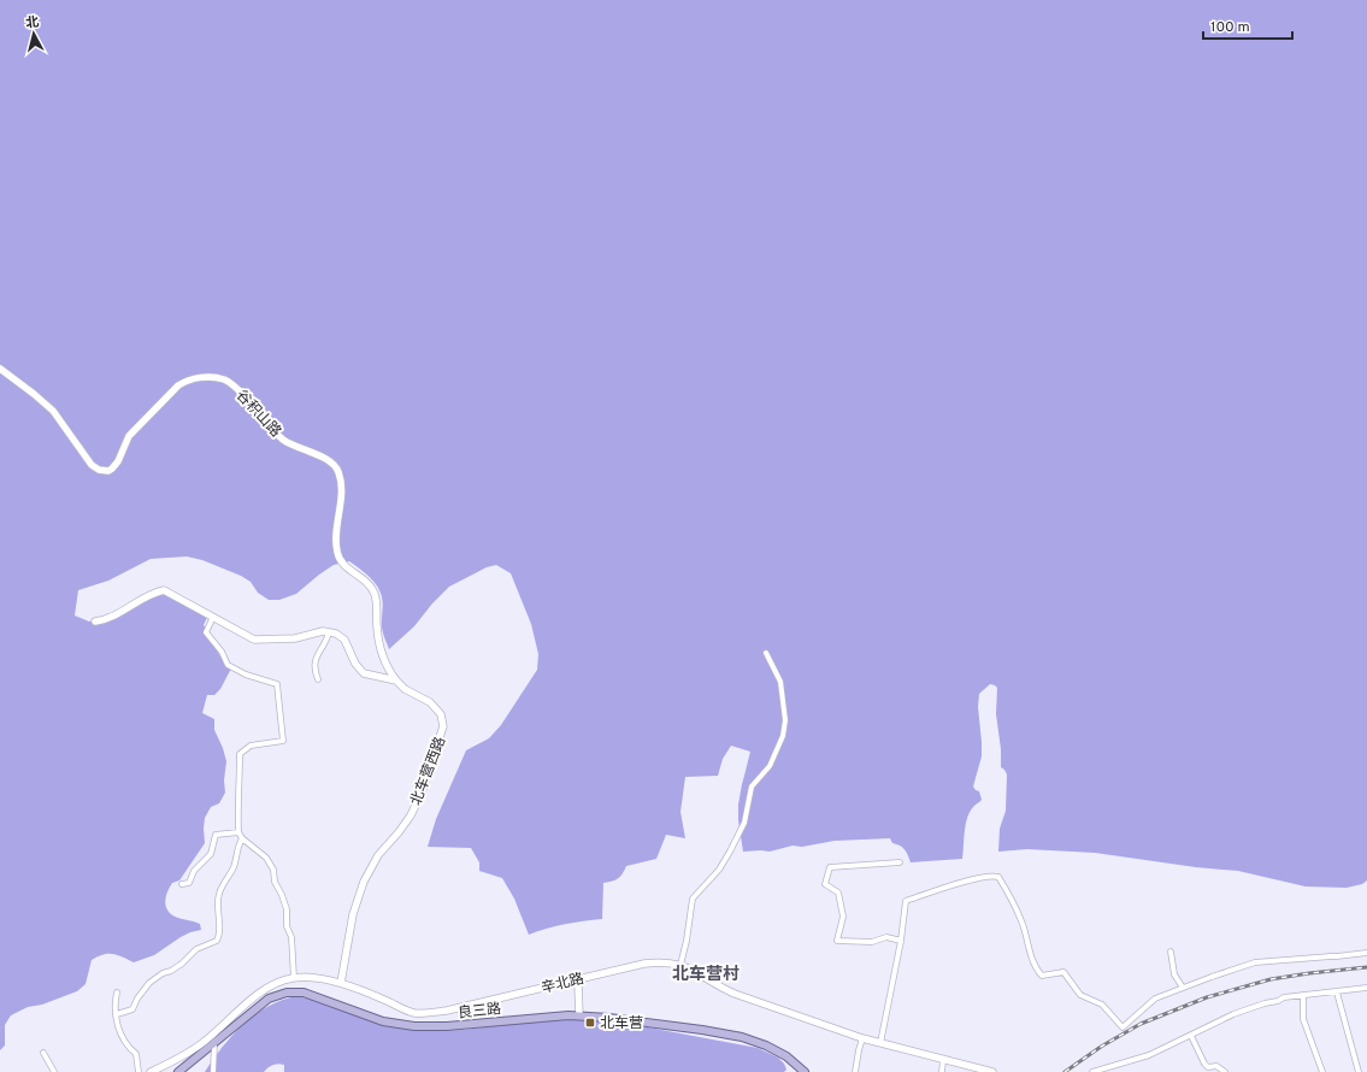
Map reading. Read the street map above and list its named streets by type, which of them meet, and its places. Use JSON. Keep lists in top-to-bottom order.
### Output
{
  "streets": {
    "main road": ["良三路"],
    "street": ["谷积山路", "北车营西路", "辛北路"]
  },
  "crossings": [
    ["谷积山路", "北车营西路"],
    ["北车营西路", "辛北路"]
  ],
  "districts": ["北车营村"],
  "places": {
    "transit": ["北车营"]
  },
  "scale_bar": "100 m",
  "north": "top"
}
